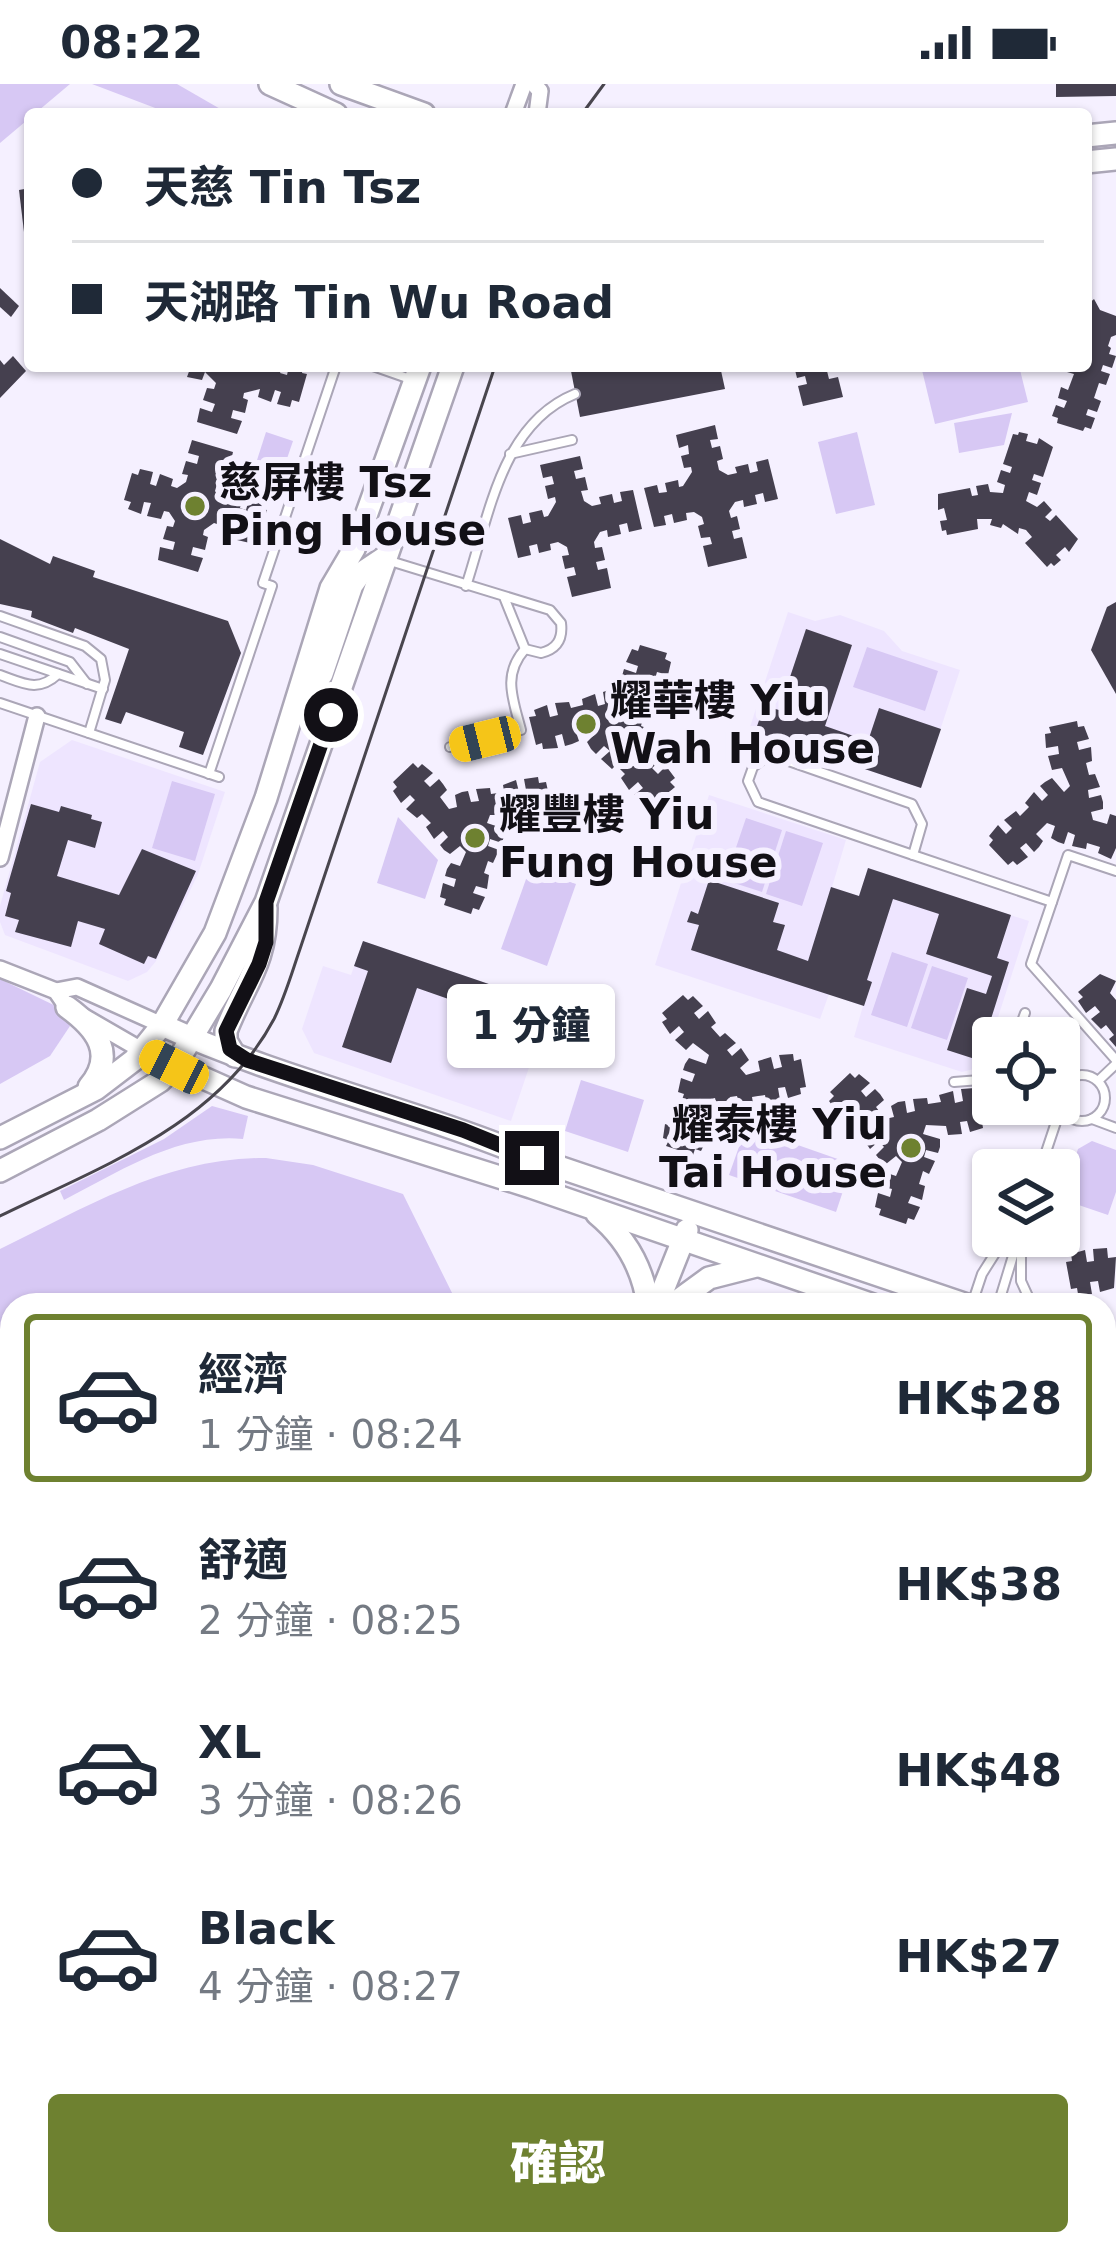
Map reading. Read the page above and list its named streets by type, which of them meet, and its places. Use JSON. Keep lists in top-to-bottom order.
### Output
{
  "places": [
    "慈屏樓 Tsz Ping House",
    "耀華樓 Yiu Wah House",
    "耀豐樓 Yiu Fung House",
    "耀泰樓 Yiu Tai House"
  ],
  "page": {
    "status": "08:22",
    "banner": ["天慈 Tin Tsz", "天湖路 Tin Wu Road"],
    "bubble": "1 分鐘",
    "list": [
      {
        "name": "經濟",
        "note": "1 分鐘 · 08:24",
        "value": "HK$28"
      },
      {
        "name": "舒適",
        "note": "2 分鐘 · 08:25",
        "value": "HK$38"
      },
      {
        "name": "XL",
        "note": "3 分鐘 · 08:26",
        "value": "HK$48"
      },
      {
        "name": "Black",
        "note": "4 分鐘 · 08:27",
        "value": "HK$27"
      }
    ],
    "buttons": "確認"
  }
}
